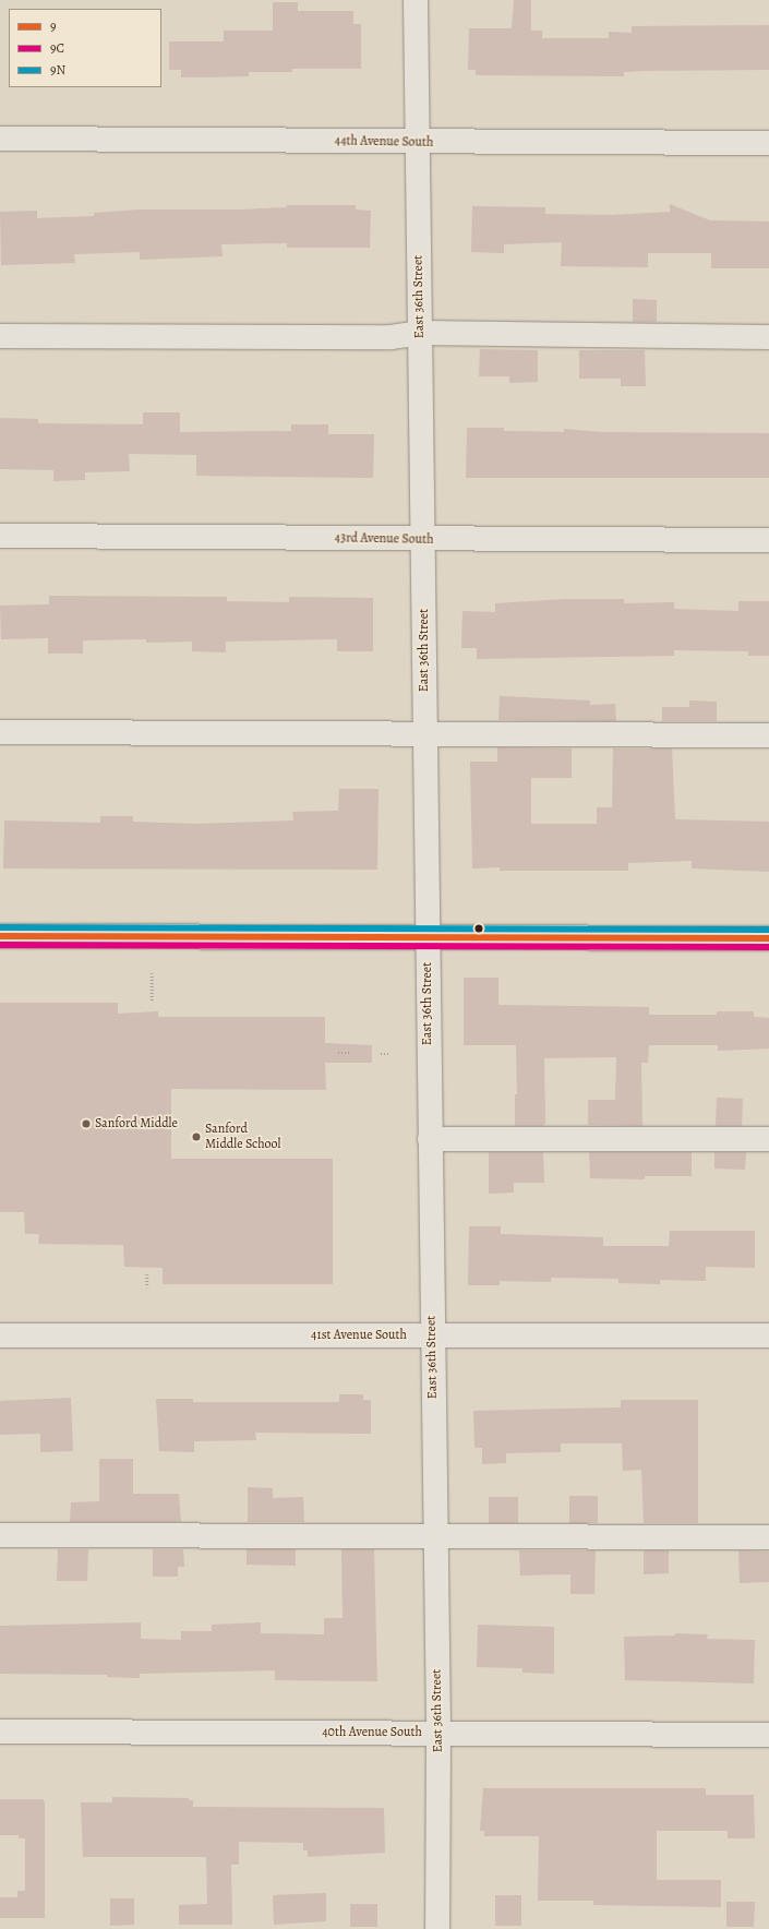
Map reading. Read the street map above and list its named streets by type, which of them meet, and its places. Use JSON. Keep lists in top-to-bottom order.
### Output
{
  "streets": {
    "street": [
      "44th Avenue South",
      "East 36th Street",
      "43rd Avenue South",
      "41st Avenue South",
      "40th Avenue South"
    ]
  },
  "crossings": [
    ["44th Avenue South", "East 36th Street"],
    ["East 36th Street", "43rd Avenue South"],
    ["East 36th Street", "41st Avenue South"],
    ["East 36th Street", "40th Avenue South"]
  ],
  "places": ["Sanford Middle", "Sanford Middle School"],
  "lines": ["transit line 9N", "transit line 9", "transit line 9C"],
  "legend": ["9", "9C", "9N"]
}
